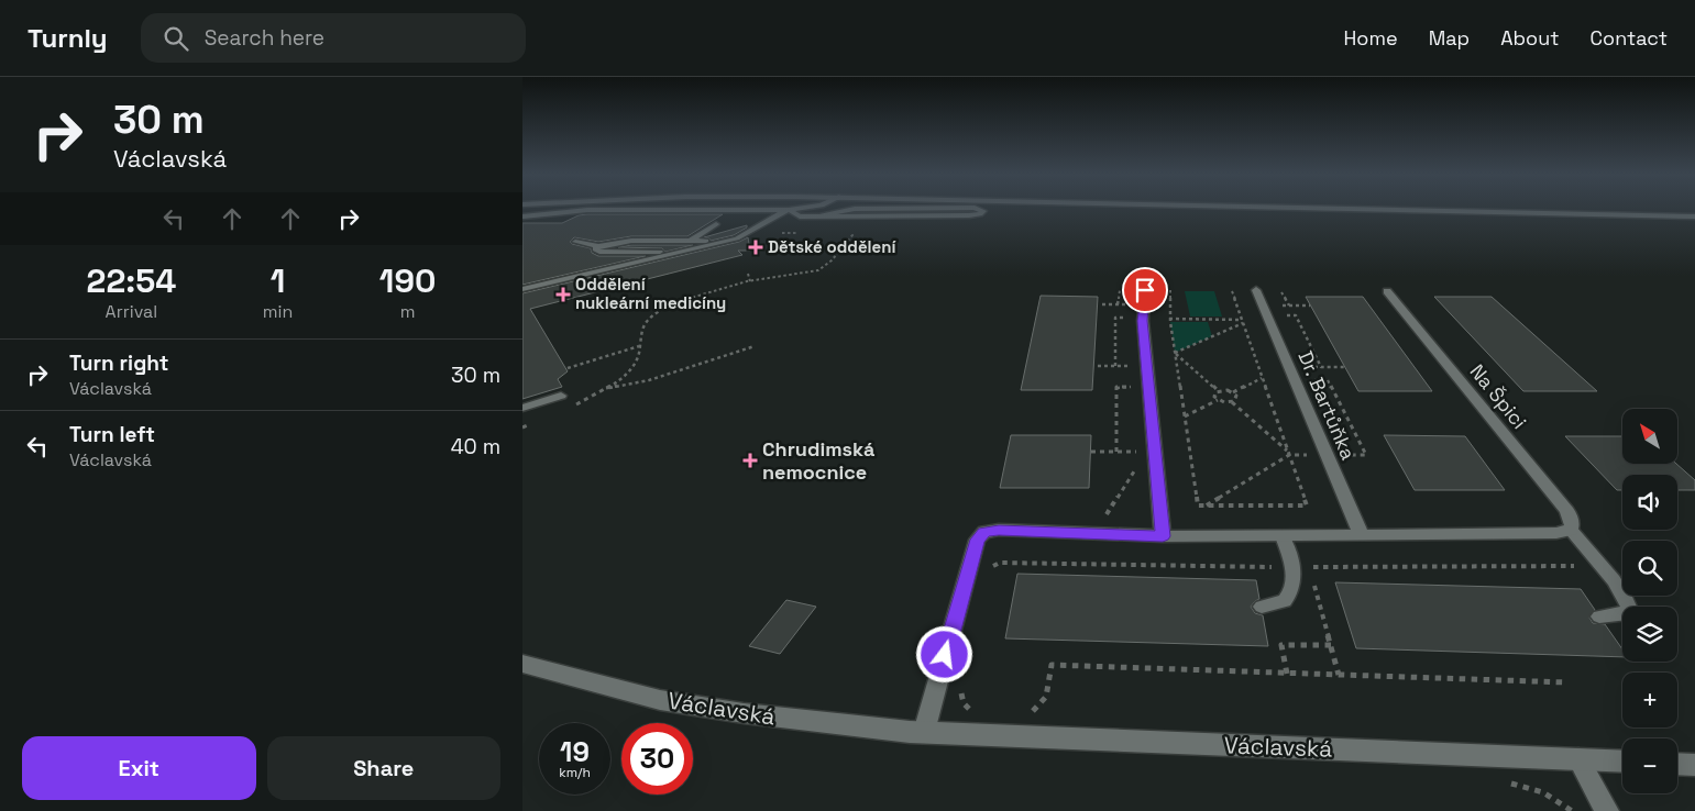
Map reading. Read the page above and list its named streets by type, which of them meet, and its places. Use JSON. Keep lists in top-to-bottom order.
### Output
{
  "streets": {
    "street": ["Na Špici", "Dr. Bartůňka", "Václavská"]
  },
  "places": {
    "health": ["Dětské oddělení", "Oddělení nukleární medicíny", "Chrudimská nemocnice"]
  },
  "north": "top left",
  "page": {
    "header": "Turnly",
    "search": "Search here",
    "nav": [
      "Home",
      "Map",
      "About",
      "Contact"
    ],
    "turn": ["30 m", "Václavská"],
    "eta": [
      "22:54",
      "Arrival",
      "1",
      "min",
      "190",
      "m"
    ],
    "list": [
      {
        "name": "Turn right",
        "note": "Václavská",
        "value": "30 m"
      },
      {
        "name": "Turn left",
        "note": "Václavská",
        "value": "40 m"
      }
    ],
    "map_buttons": ["+", "−"],
    "speed": "19 km/h",
    "limit": "30",
    "buttons": ["Exit", "Share"]
  }
}
